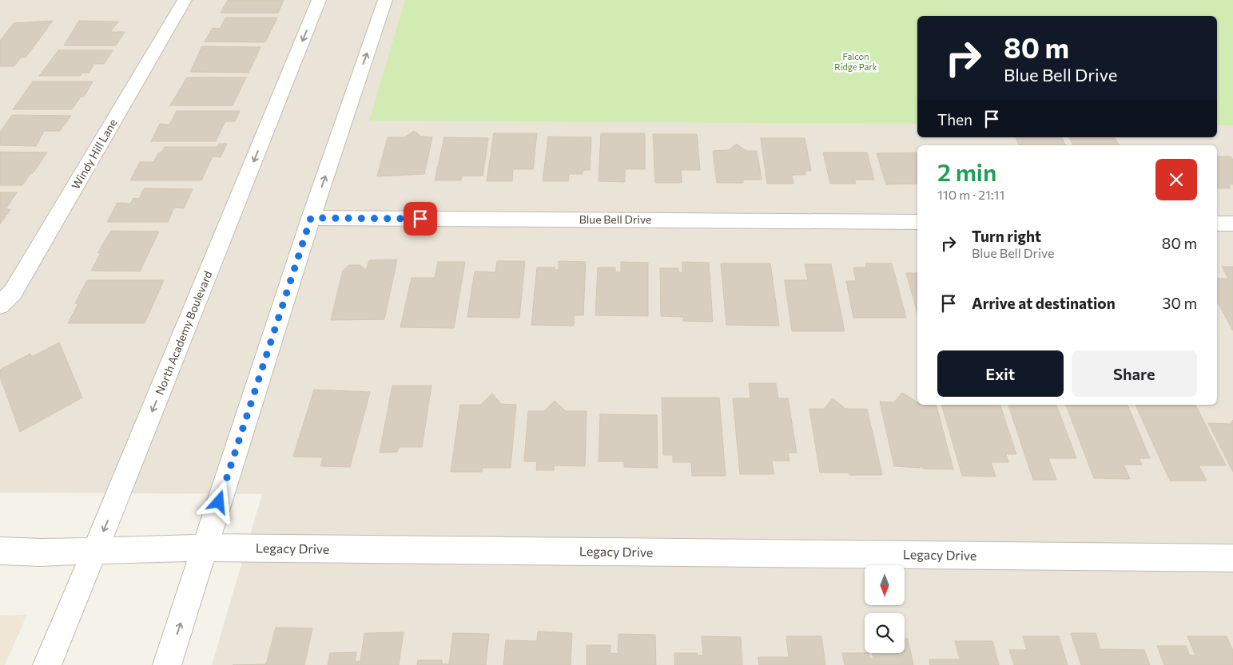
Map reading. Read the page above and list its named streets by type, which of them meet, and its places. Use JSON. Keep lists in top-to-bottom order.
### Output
{
  "streets": {
    "street": [
      "Windy Hill Lane",
      "Blue Bell Drive",
      "North Academy Boulevard",
      "Legacy Drive"
    ]
  },
  "crossings": [
    ["North Academy Boulevard", "Legacy Drive"]
  ],
  "parks": ["Falcon Ridge Park"],
  "north": "bottom",
  "page": {
    "turn": ["80 m", "Blue Bell Drive"],
    "then": "Then",
    "heading": ["2 min", "110 m · 21:11"],
    "list": [
      {
        "name": "Turn right",
        "note": "Blue Bell Drive",
        "value": "80 m"
      },
      {
        "name": "Arrive at destination",
        "value": "30 m"
      }
    ],
    "buttons": ["Exit", "Share"]
  }
}
